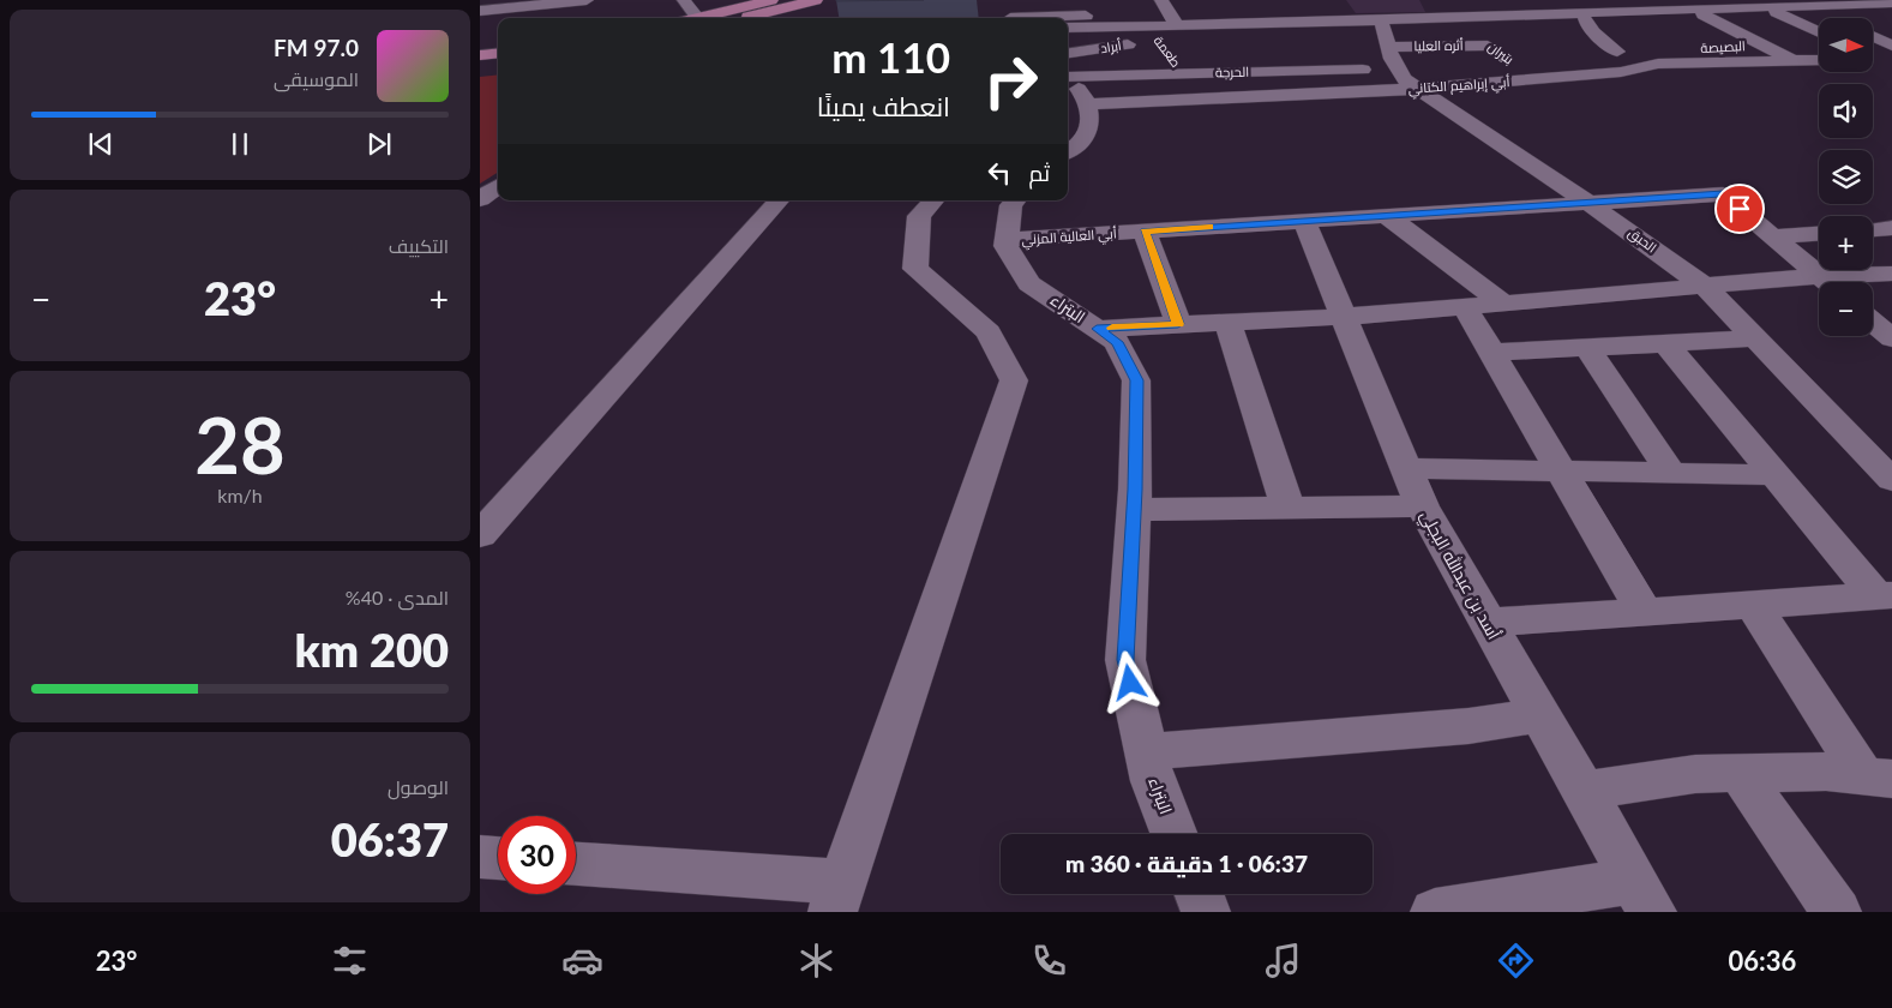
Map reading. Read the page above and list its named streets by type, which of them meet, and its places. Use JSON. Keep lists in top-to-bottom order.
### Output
{
  "streets": {
    "street": [
      "أثره العليا",
      "أبراد",
      "البصيصة",
      "طعمة",
      "بتيران",
      "الحرجة",
      "أبي إبراهيم الكتاني",
      "أبي العالية المزني",
      "الحبق",
      "البتراء",
      "أسد بن عبدالله البجلي"
    ]
  },
  "crossings": [
    ["أثره العليا", "بتيران"],
    ["أثره العليا", "الحبق"],
    ["البصيصة", "أبي إبراهيم الكتاني"],
    ["طعمة", "الحرجة"],
    ["طعمة", "أبي إبراهيم الكتاني"],
    ["الحرجة", "الحبق"],
    ["أبي إبراهيم الكتاني", "الحبق"],
    ["أبي العالية المزني", "الحبق"],
    ["أبي العالية المزني", "البتراء"],
    ["أبي العالية المزني", "أسد بن عبدالله البجلي"]
  ],
  "north": "right",
  "page": {
    "map_buttons": ["+", "−"],
    "turn": ["110 m", "انعطف يمينًا"],
    "song": ["97.0 FM", "الموسيقى"],
    "then": "ثم",
    "tile": [
      "التكييف",
      ["28", "km/h"],
      ["المدى · 40%", "200 km"],
      ["الوصول", "06:37"]
    ],
    "heat": ["−", "23°", "+"],
    "limit": "30",
    "trip": "06:37 · 1 دقيقة · 360 m",
    "tabs": ["06:36", "23°"]
  }
}
